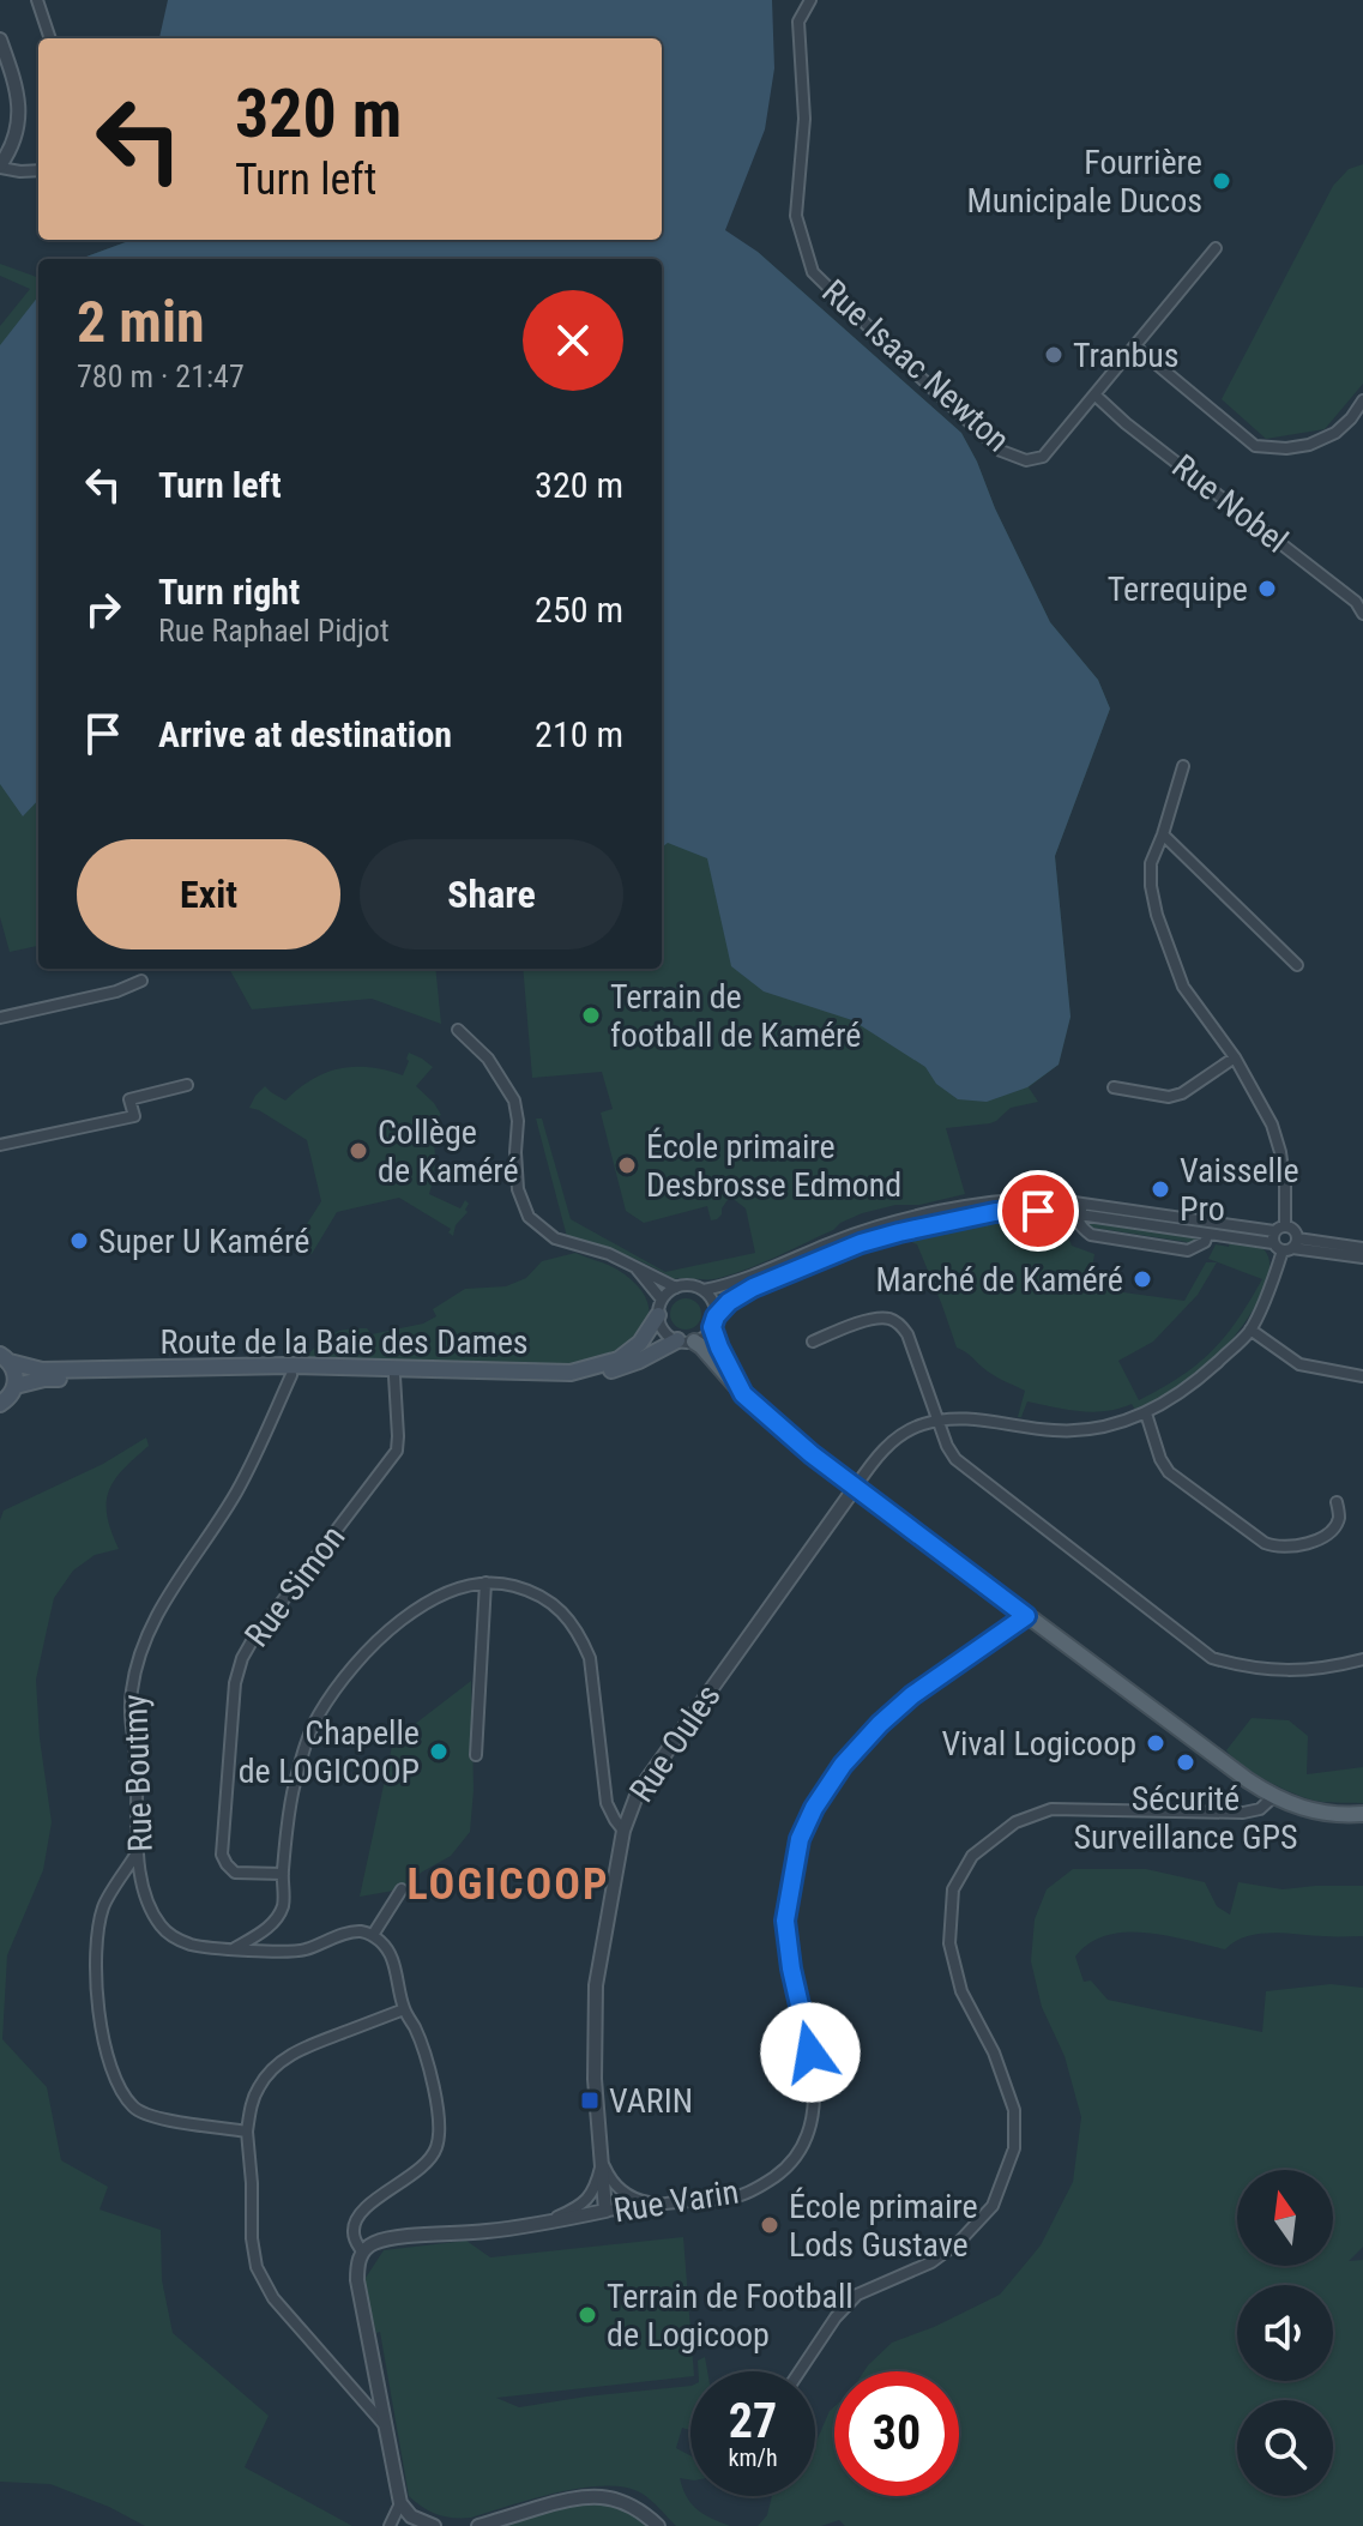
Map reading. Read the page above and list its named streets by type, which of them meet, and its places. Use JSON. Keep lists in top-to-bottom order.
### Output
{
  "streets": {
    "main road": ["Route de la Baie des Dames"],
    "street": [
      "Rue Isaac Newton",
      "Rue Nobel",
      "Rue Simon",
      "Rue Oules",
      "Rue Boutmy",
      "Rue Varin"
    ]
  },
  "crossings": [
    ["Rue Isaac Newton", "Rue Nobel"],
    ["Route de la Baie des Dames", "Rue Simon"],
    ["Route de la Baie des Dames", "Rue Boutmy"],
    ["Rue Oules", "Rue Varin"]
  ],
  "districts": ["LOGICOOP"],
  "places": {
    "other": [
      "Fourrière Municipale Ducos",
      "Tranbus",
      "Terrequipe",
      "Terrain de football de Kaméré",
      "Collège de Kaméré",
      "École primaire Desbrosse Edmond",
      "Vaisselle Pro",
      "Super U Kaméré",
      "Marché de Kaméré",
      "Vival Logicoop",
      "Chapelle de LOGICOOP",
      "Sécurité Surveillance GPS",
      "École primaire Lods Gustave",
      "Terrain de Football de Logicoop"
    ],
    "transit": ["VARIN"]
  },
  "north": "top",
  "page": {
    "turn": ["320 m", "Turn left"],
    "heading": ["2 min", "780 m · 21:47"],
    "list": [
      {
        "name": "Turn left",
        "value": "320 m"
      },
      {
        "name": "Turn right",
        "note": "Rue Raphael Pidjot",
        "value": "250 m"
      },
      {
        "name": "Arrive at destination",
        "value": "210 m"
      }
    ],
    "buttons": ["Exit", "Share"],
    "speed": "27 km/h",
    "limit": "30"
  }
}
